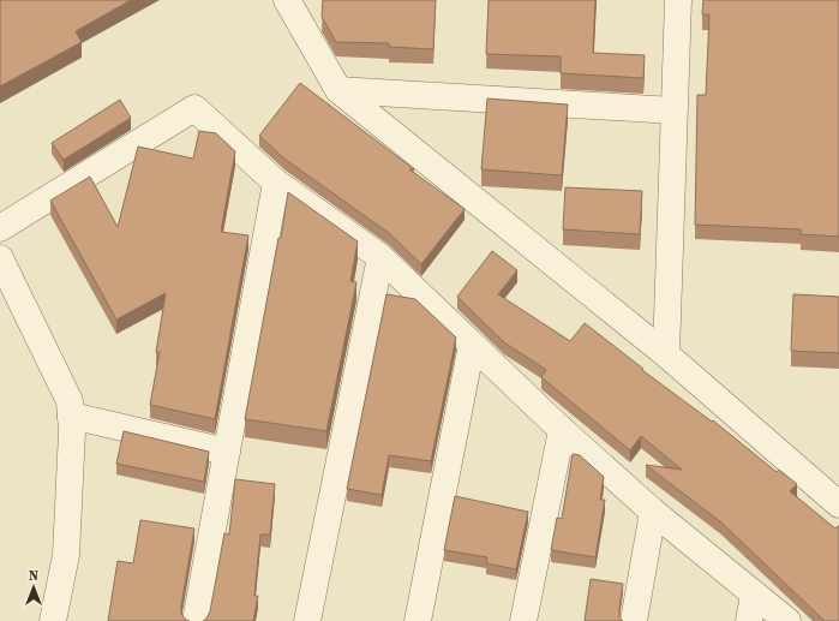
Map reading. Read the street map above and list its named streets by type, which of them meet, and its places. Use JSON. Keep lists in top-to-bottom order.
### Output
{
  "north": "top"
}
